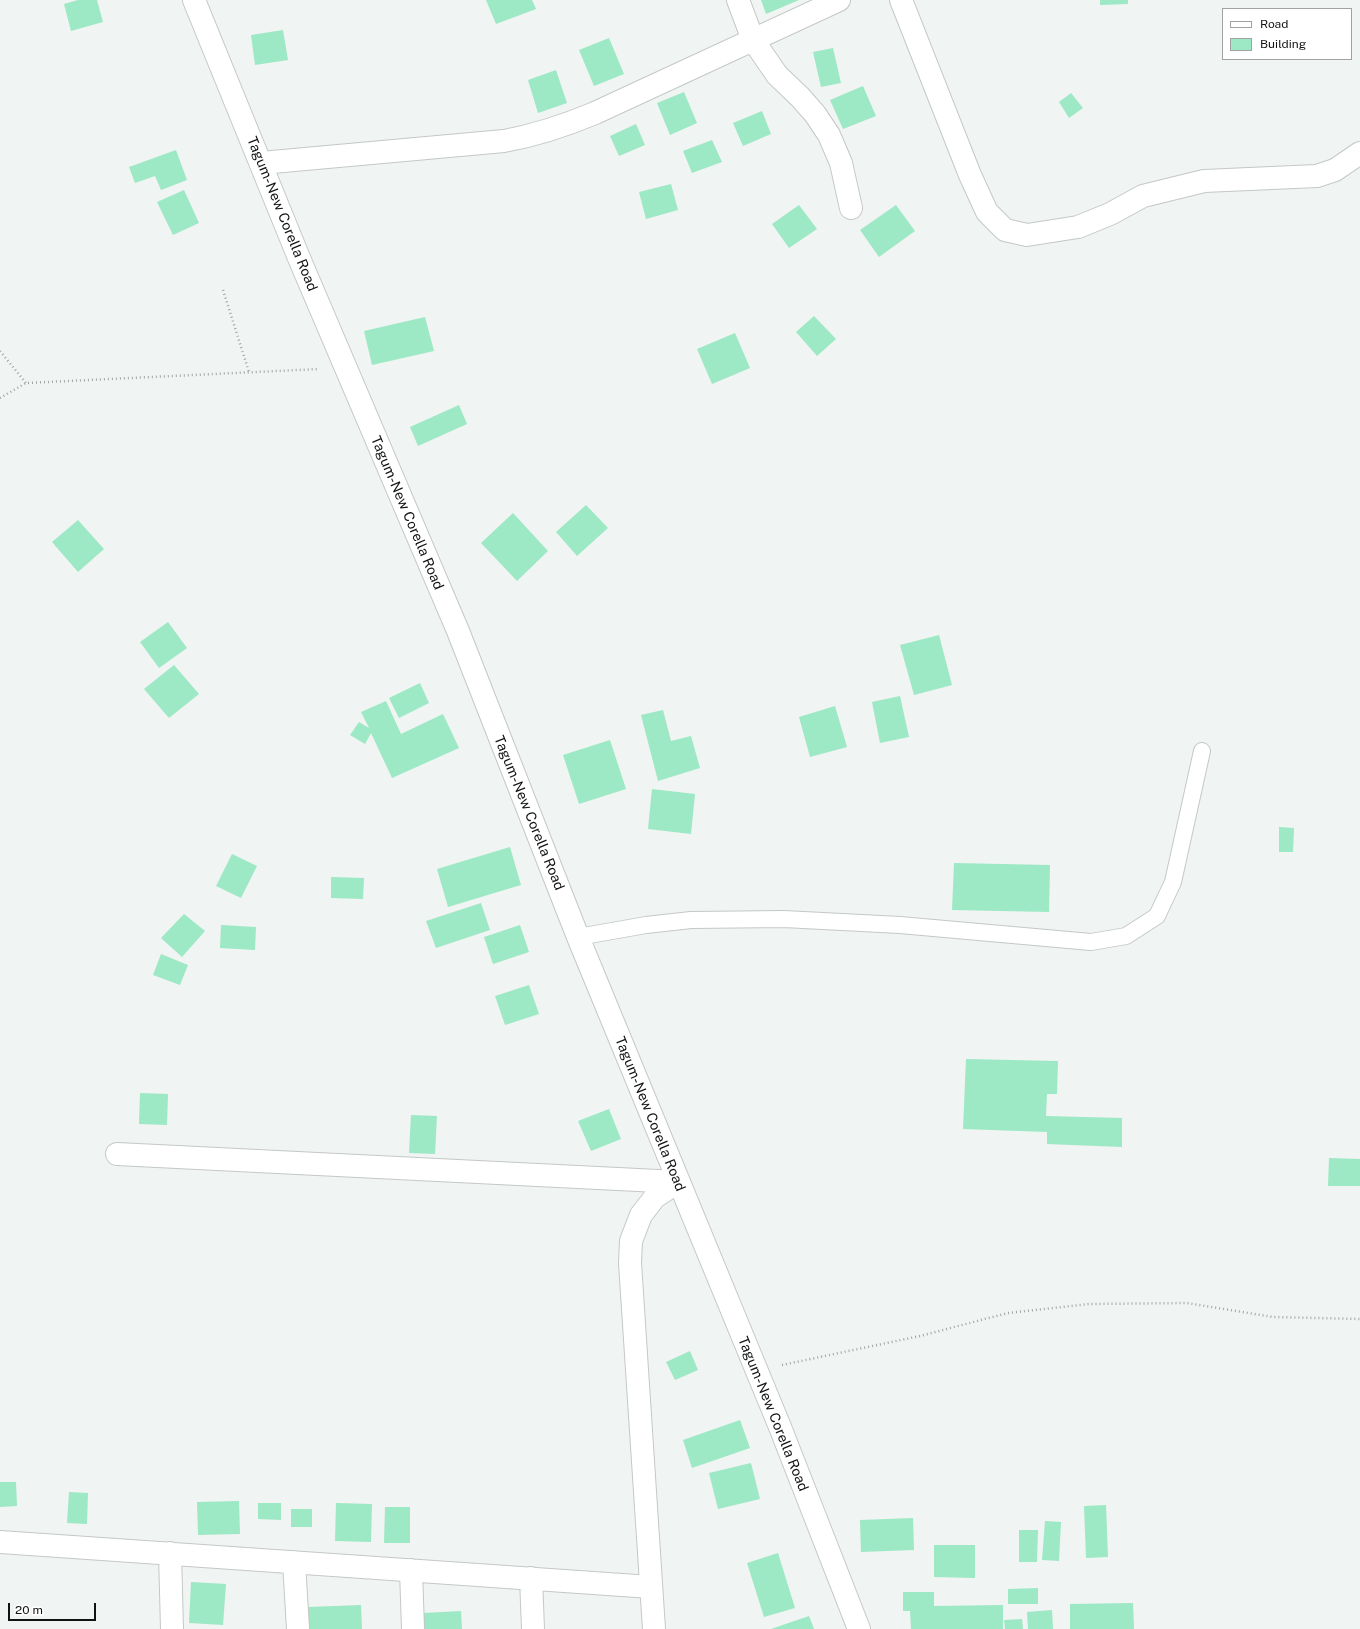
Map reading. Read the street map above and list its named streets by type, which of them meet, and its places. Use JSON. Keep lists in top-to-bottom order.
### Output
{
  "streets": {
    "street": ["Tagum-New Corella Road"]
  },
  "legend": ["Road", "Building"],
  "scale_bar": "20 m"
}
